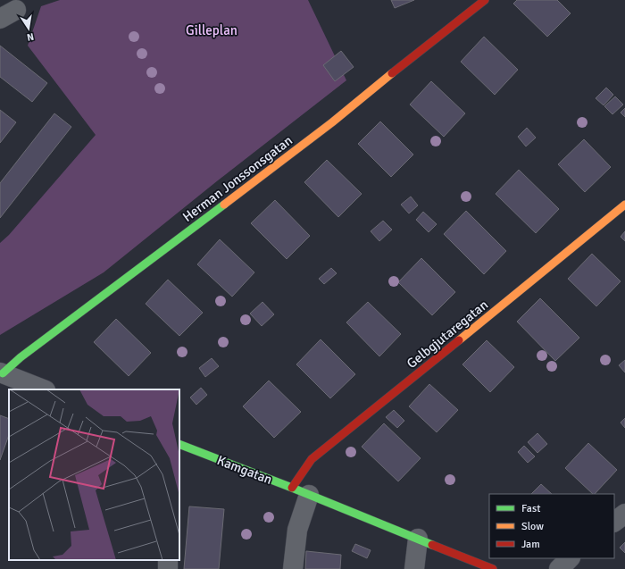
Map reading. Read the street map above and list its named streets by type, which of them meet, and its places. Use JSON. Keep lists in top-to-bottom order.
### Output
{
  "streets": {
    "street": ["Herman Jonssonsgatan", "Gelbgjutaregatan", "Kamgatan"]
  },
  "crossings": [
    ["Gelbgjutaregatan", "Kamgatan"]
  ],
  "parks": ["Gilleplan"],
  "legend": ["Fast", "Slow", "Jam"],
  "north": "bottom"
}
